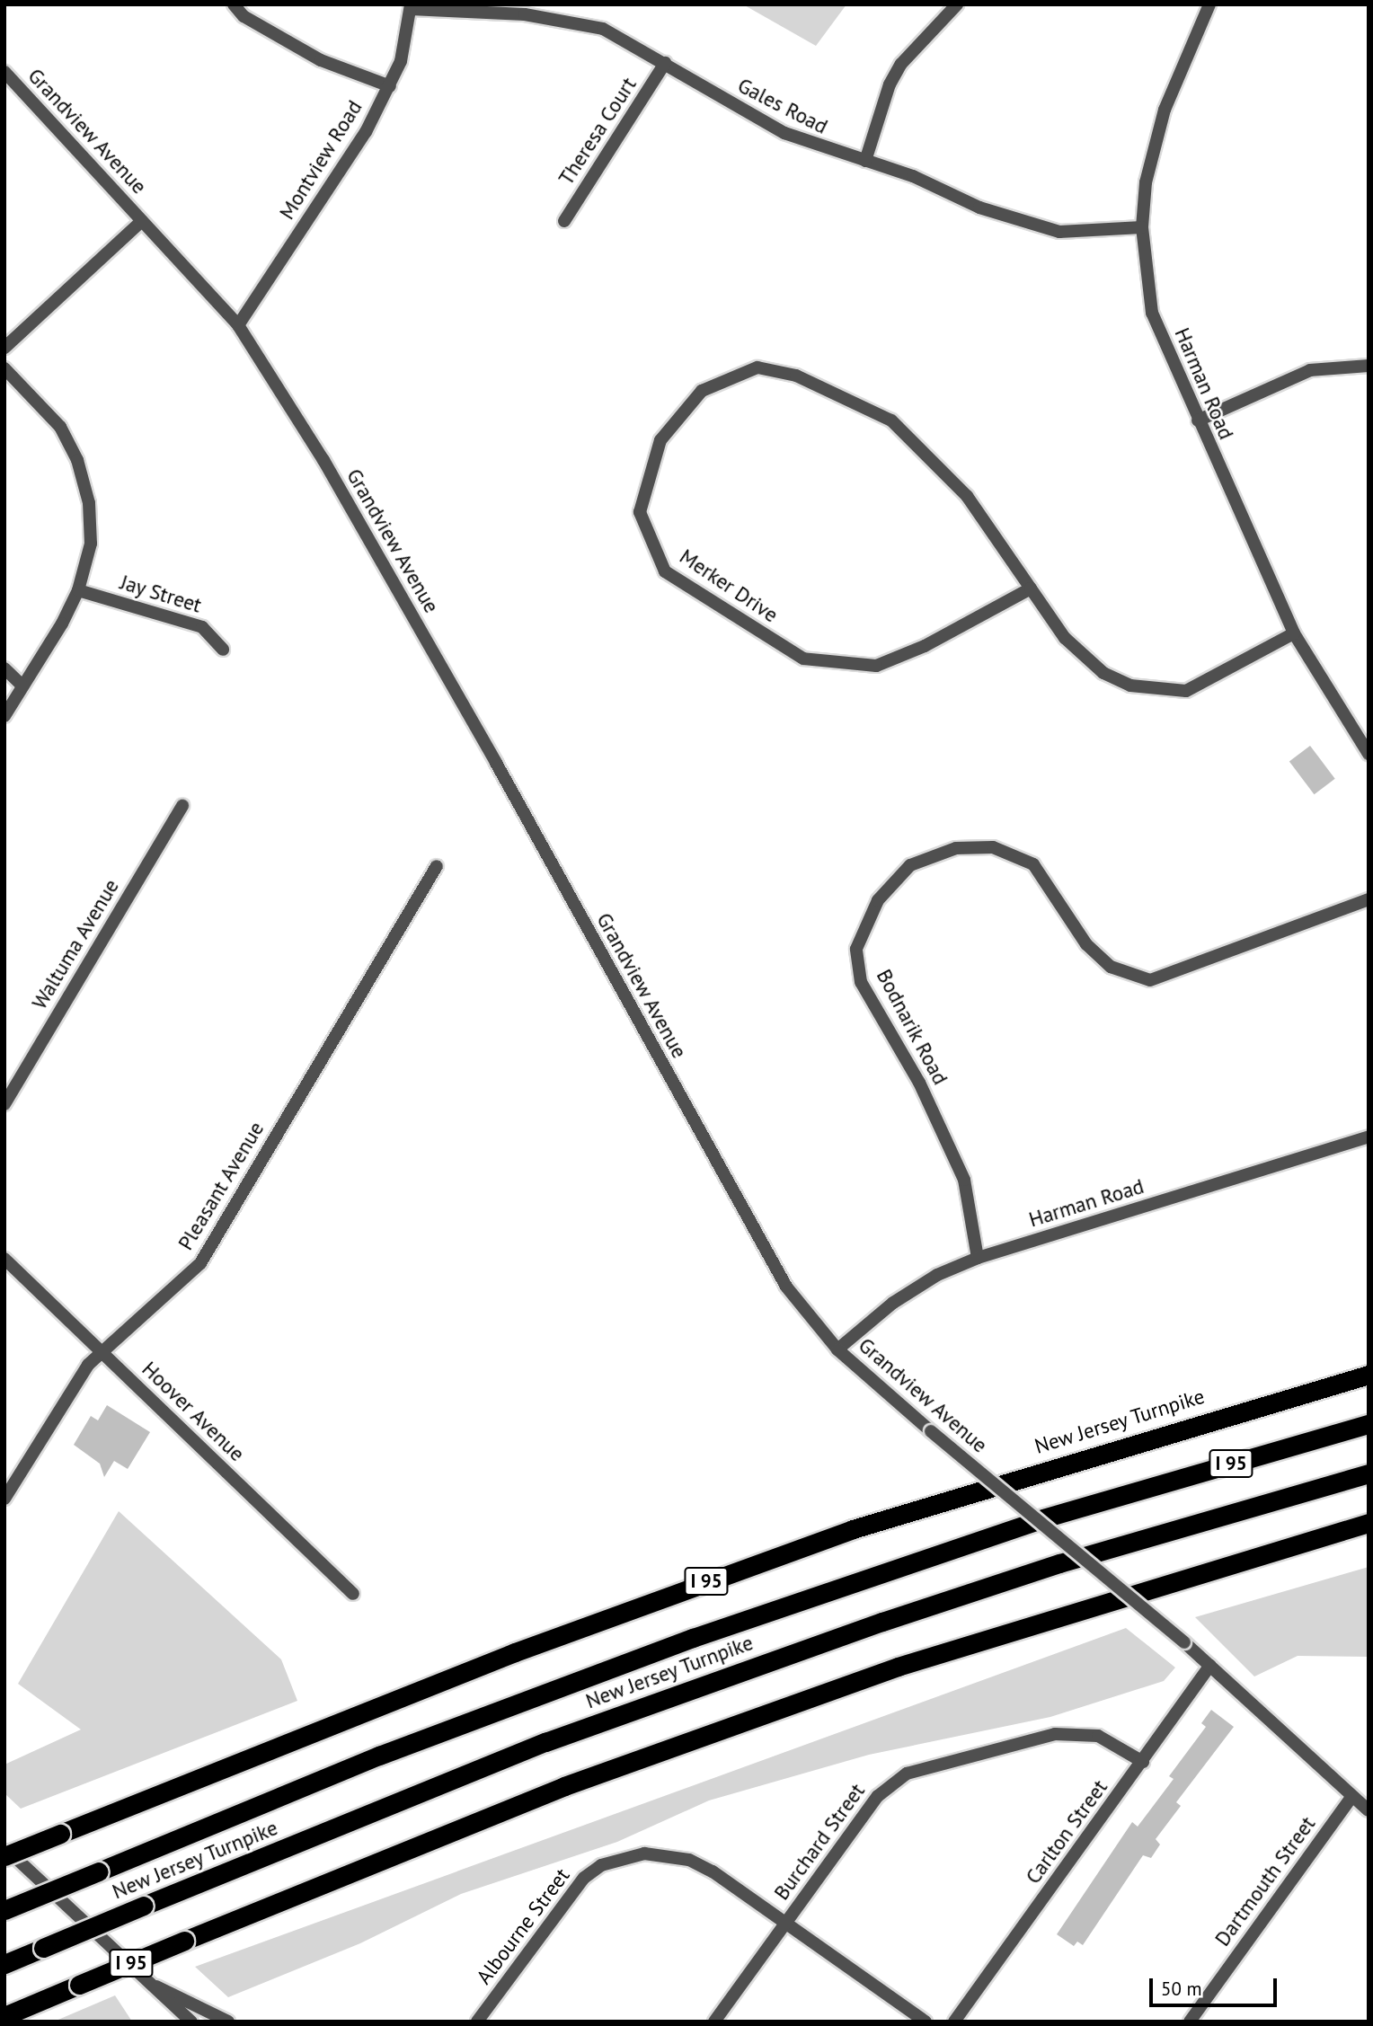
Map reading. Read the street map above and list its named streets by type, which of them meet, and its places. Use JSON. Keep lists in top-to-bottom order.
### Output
{
  "streets": {
    "highway": ["New Jersey Turnpike", "I 95"],
    "street": [
      "Gales Road",
      "Grandview Avenue",
      "Theresa Court",
      "Montview Road",
      "Harman Road",
      "Merker Drive",
      "Jay Street",
      "Waltuma Avenue",
      "Bodnarik Road",
      "Pleasant Avenue",
      "Hoover Avenue",
      "Carlton Street",
      "Burchard Street",
      "Dartmouth Street",
      "Albourne Street"
    ]
  },
  "crossings": [
    ["Gales Road", "Theresa Court"],
    ["Gales Road", "Montview Road"],
    ["Gales Road", "Harman Road"],
    ["Grandview Avenue", "Montview Road"],
    ["Grandview Avenue", "Harman Road"],
    ["Grandview Avenue", "Carlton Street"],
    ["Grandview Avenue", "Dartmouth Street"],
    ["Harman Road", "Merker Drive"],
    ["Harman Road", "Bodnarik Road"],
    ["Pleasant Avenue", "Hoover Avenue"],
    ["Carlton Street", "Burchard Street"],
    ["Burchard Street", "Albourne Street"]
  ],
  "scale_bar": "50 m"
}
